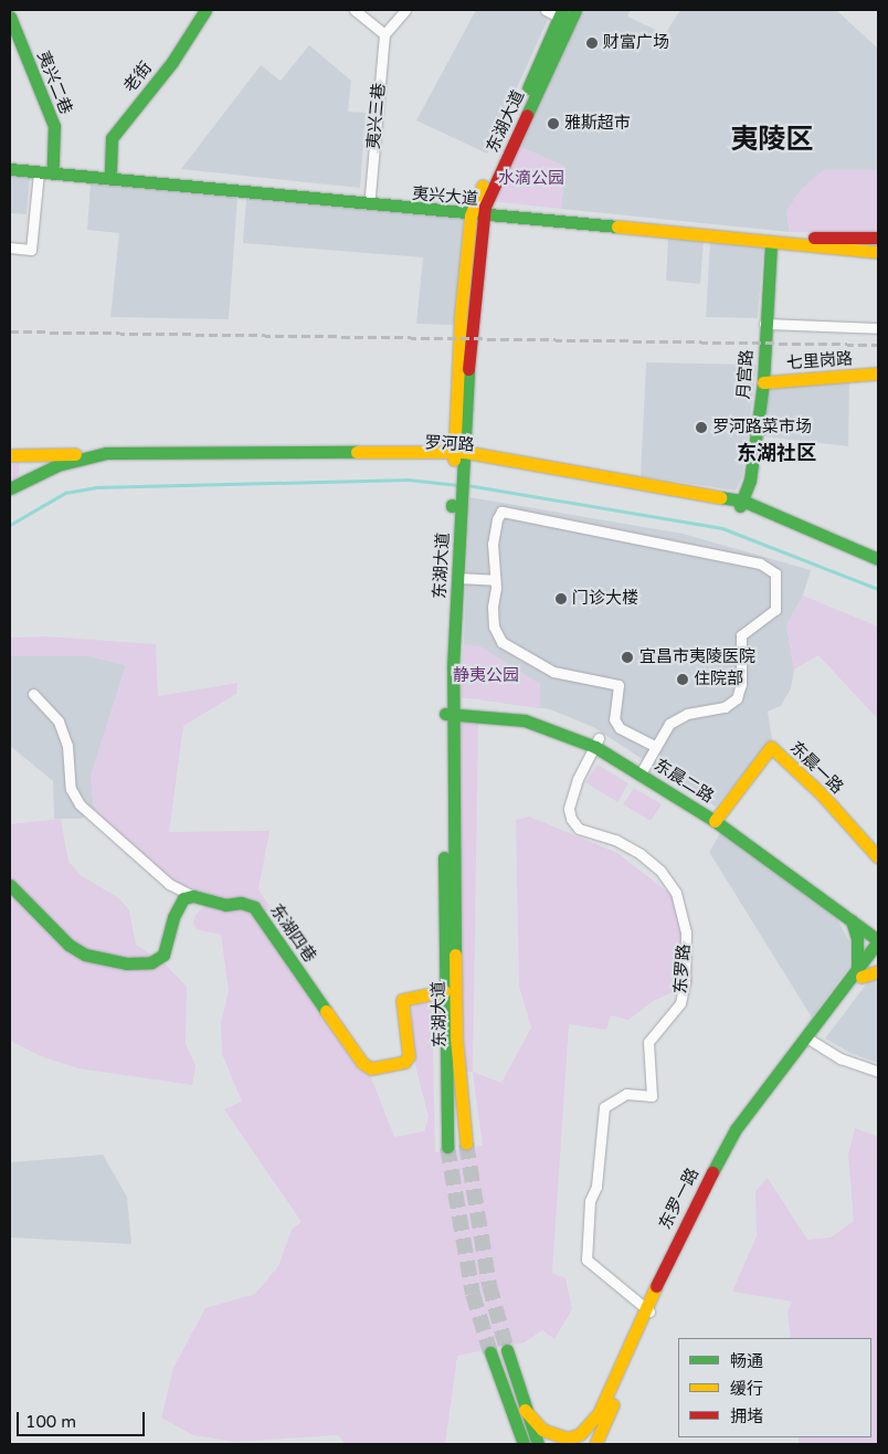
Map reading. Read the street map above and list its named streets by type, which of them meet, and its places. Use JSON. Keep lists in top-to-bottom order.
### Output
{
  "streets": {
    "main road": [
      "老街",
      "夷兴二巷",
      "东湖大道",
      "夷兴大道",
      "七里岗路",
      "月宫路",
      "罗河路",
      "东晨一路",
      "东晨二路",
      "东湖四巷",
      "东罗一路"
    ],
    "street": ["夷兴三巷", "东罗路"]
  },
  "crossings": [
    ["老街", "夷兴大道"],
    ["夷兴二巷", "夷兴大道"],
    ["夷兴三巷", "夷兴大道"],
    ["东湖大道", "夷兴大道"],
    ["东湖大道", "罗河路"],
    ["东湖大道", "东晨二路"],
    ["东湖大道", "东湖四巷"],
    ["夷兴大道", "月宫路"],
    ["七里岗路", "月宫路"],
    ["月宫路", "罗河路"],
    ["东晨一路", "东晨二路"],
    ["东晨二路", "东罗路"],
    ["东晨二路", "东罗一路"],
    ["东罗路", "东罗一路"]
  ],
  "districts": ["夷陵区", "东湖社区"],
  "parks": ["水滴公园", "静夷公园"],
  "places": [
    "财富广场",
    "雅斯超市",
    "罗河路菜市场",
    "门诊大楼",
    "宜昌市夷陵医院",
    "住院部"
  ],
  "legend": ["畅通", "缓行", "拥堵"],
  "scale_bar": "100 m"
}
